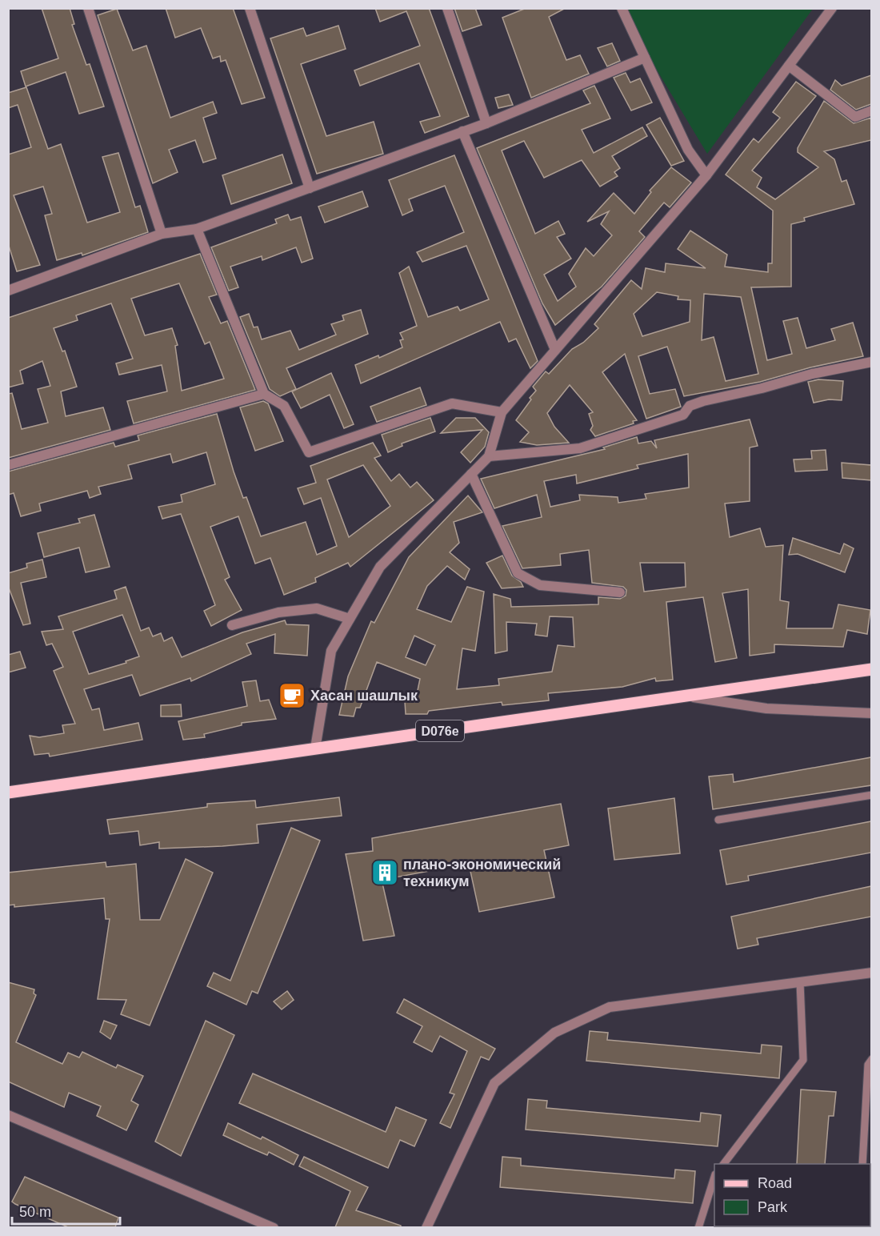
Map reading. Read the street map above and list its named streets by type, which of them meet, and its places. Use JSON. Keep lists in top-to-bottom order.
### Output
{
  "streets": {
    "main road": ["D076e"]
  },
  "places": {
    "cafe": ["Хасан шашлык"],
    "building": ["плано-экономический техникум"]
  },
  "legend": ["Road", "Park"],
  "scale_bar": "50 m"
}
